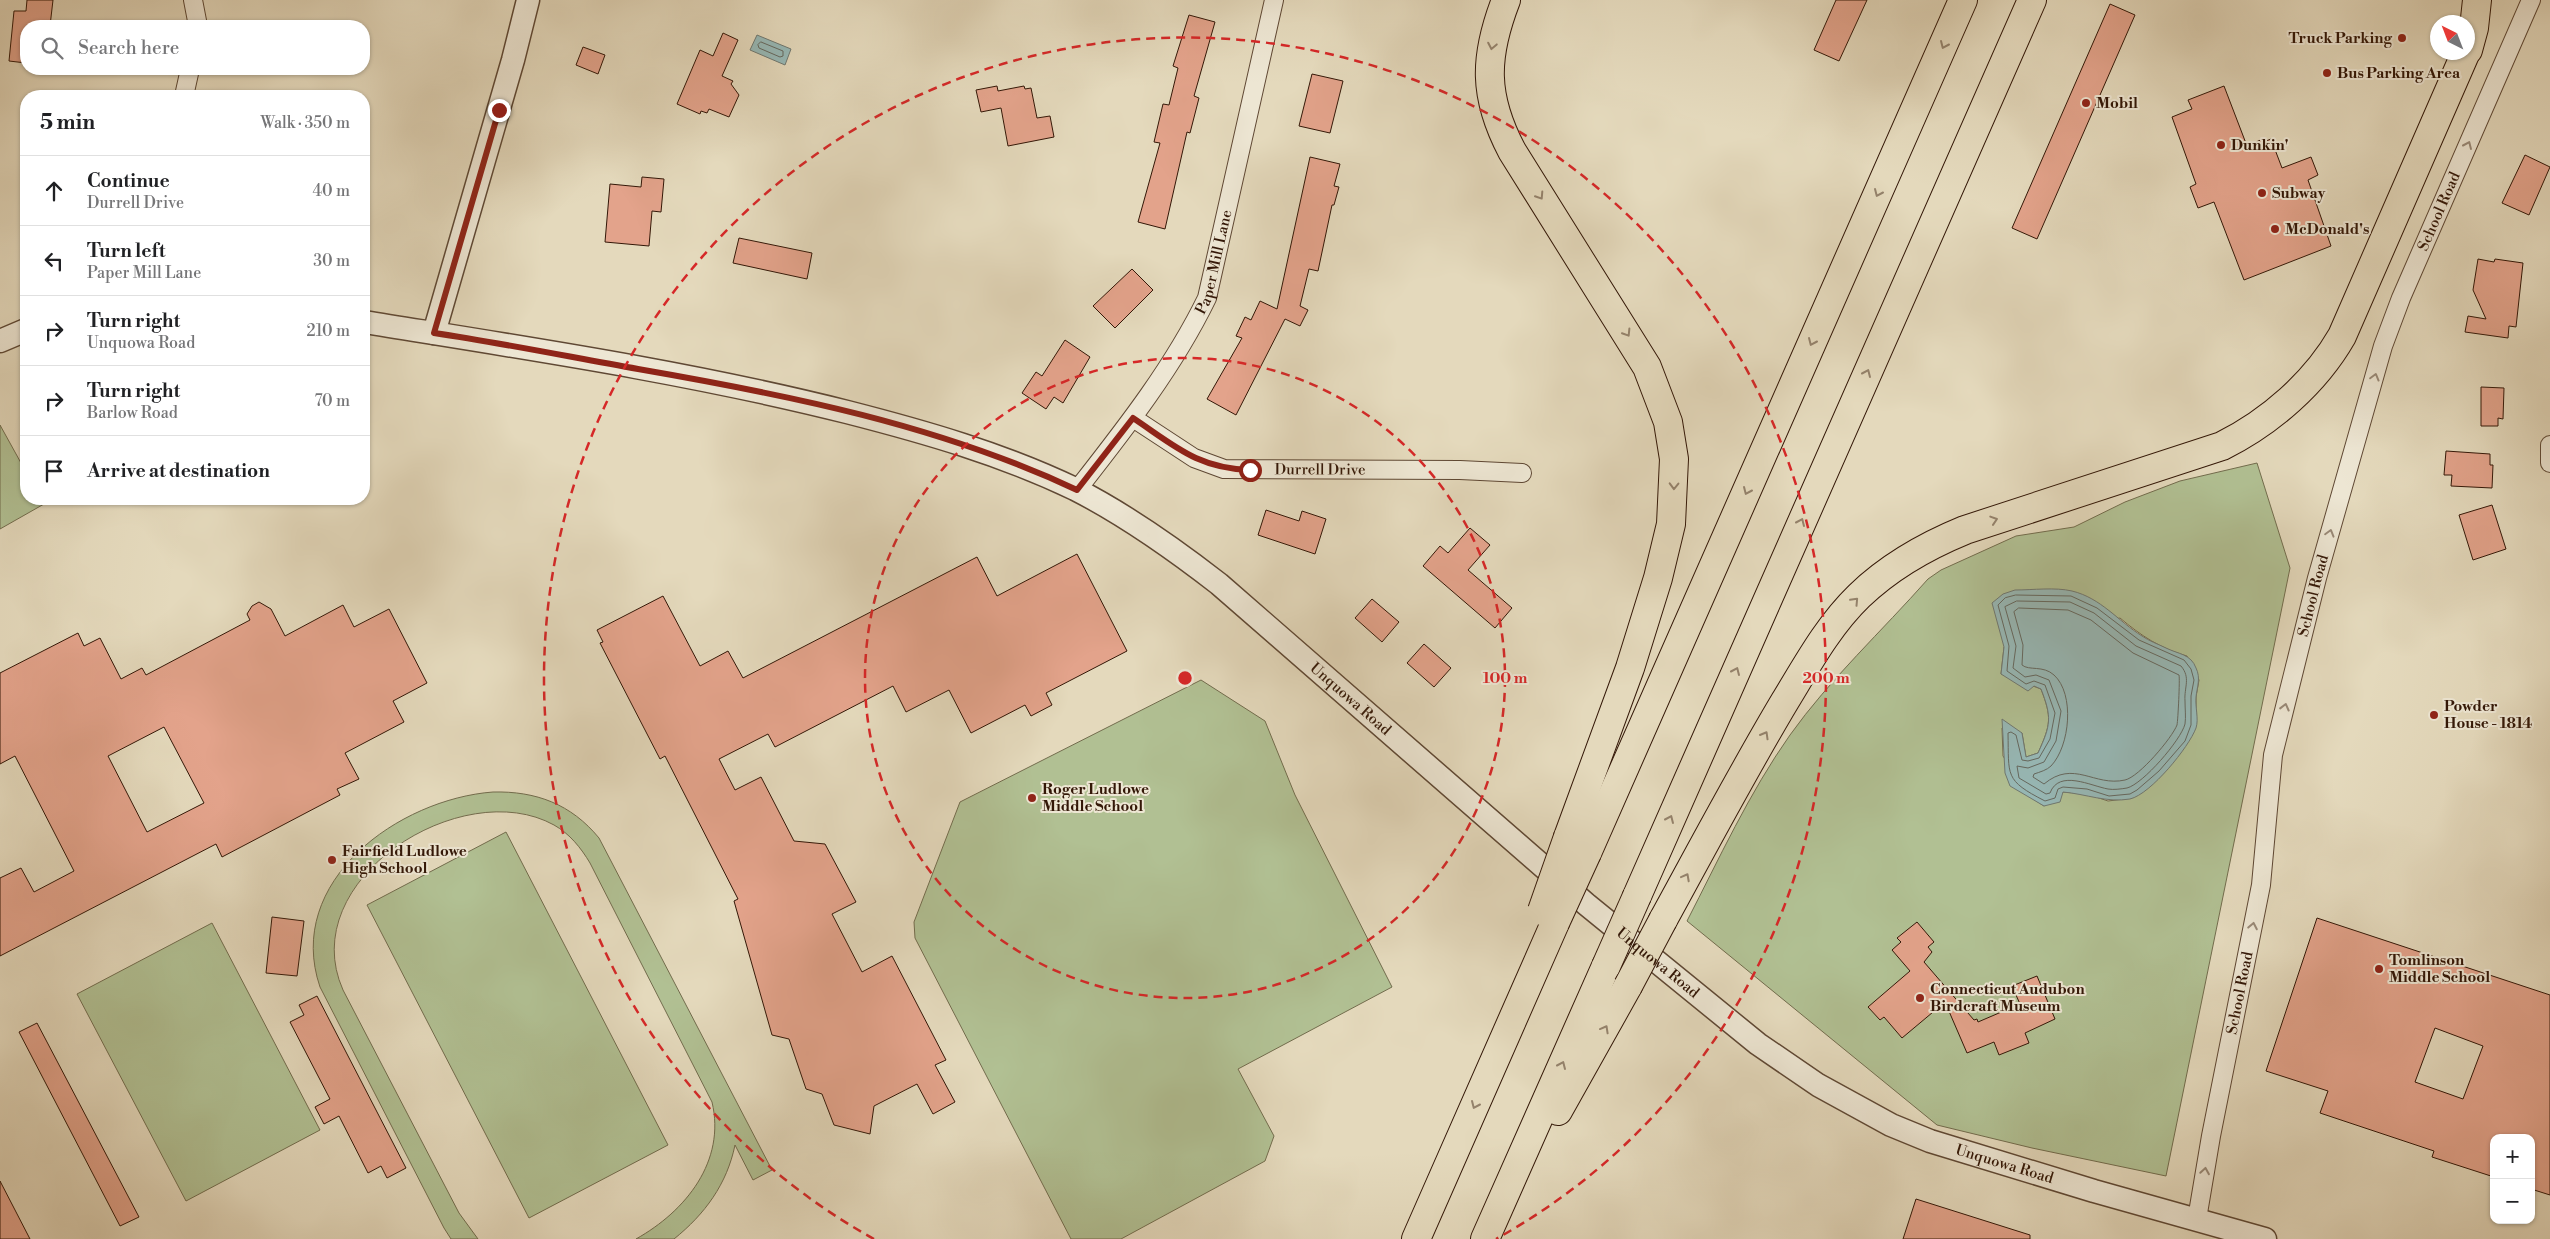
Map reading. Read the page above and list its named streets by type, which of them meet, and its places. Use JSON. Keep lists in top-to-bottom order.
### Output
{
  "streets": {
    "street": [
      "School Road",
      "Paper Mill Lane",
      "Durrell Drive",
      "Unquowa Road"
    ]
  },
  "crossings": [
    ["School Road", "Unquowa Road"],
    ["Paper Mill Lane", "Durrell Drive"],
    ["Paper Mill Lane", "Unquowa Road"]
  ],
  "one_way": ["School Road"],
  "places": [
    "Truck Parking",
    "Bus Parking Area",
    "Mobil",
    "Dunkin'",
    "Subway",
    "McDonald's",
    "Powder House - 1814",
    "Roger Ludlowe Middle School",
    "Fairfield Ludlowe High School",
    "Tomlinson Middle School",
    "Connecticut Audubon Birdcraft Museum"
  ],
  "north": "top left",
  "page": {
    "search": "Search here",
    "heading": ["5 min", "Walk · 350 m"],
    "list": [
      ["Continue", "Durrell Drive", "40 m"],
      ["Turn left", "Paper Mill Lane", "30 m"],
      ["Turn right", "Unquowa Road", "210 m"],
      ["Turn right", "Barlow Road", "70 m"],
      "Arrive at destination"
    ],
    "map_buttons": ["+", "−"]
  },
  "rings": ["100 m", "200 m"]
}
